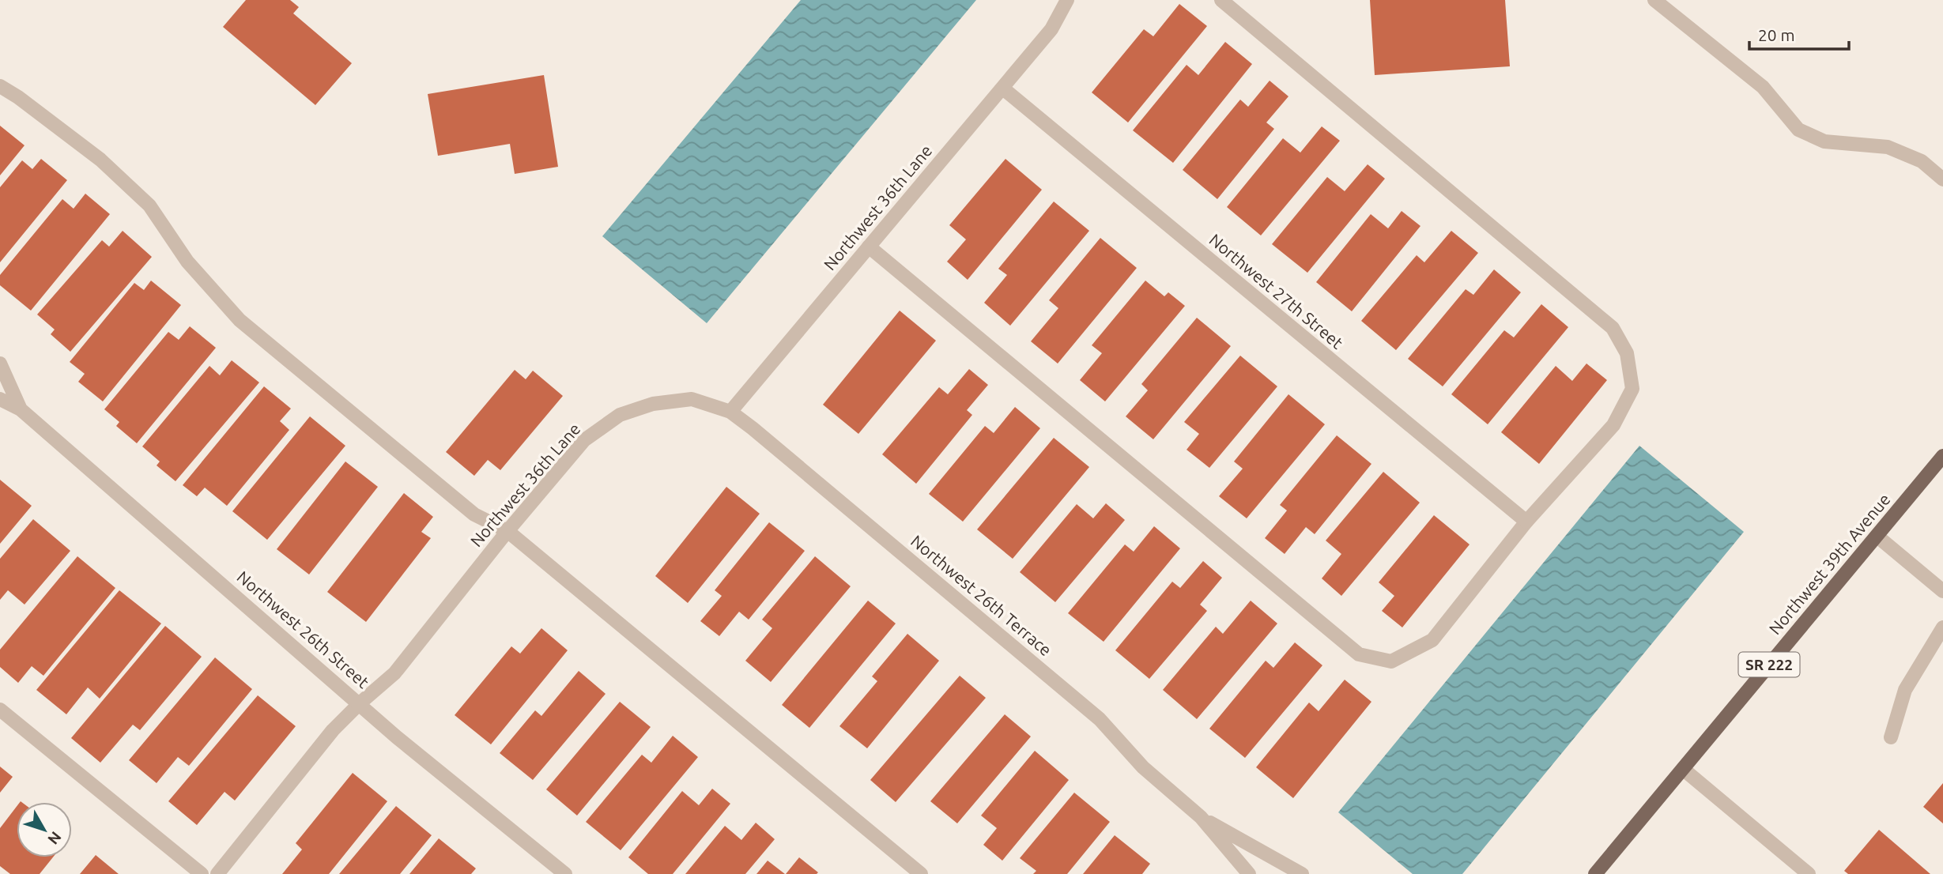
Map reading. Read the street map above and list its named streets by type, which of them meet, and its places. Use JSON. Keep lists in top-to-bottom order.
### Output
{
  "streets": {
    "main road": ["Northwest 39th Avenue", "SR 222"],
    "street": [
      "Northwest 36th Lane",
      "Northwest 27th Street",
      "Northwest 26th Terrace",
      "Northwest 26th Street"
    ]
  },
  "crossings": [
    ["Northwest 36th Lane", "Northwest 27th Street"],
    ["Northwest 36th Lane", "Northwest 26th Terrace"],
    ["Northwest 36th Lane", "Northwest 26th Street"]
  ],
  "scale_bar": "20 m",
  "north": "bottom right"
}
